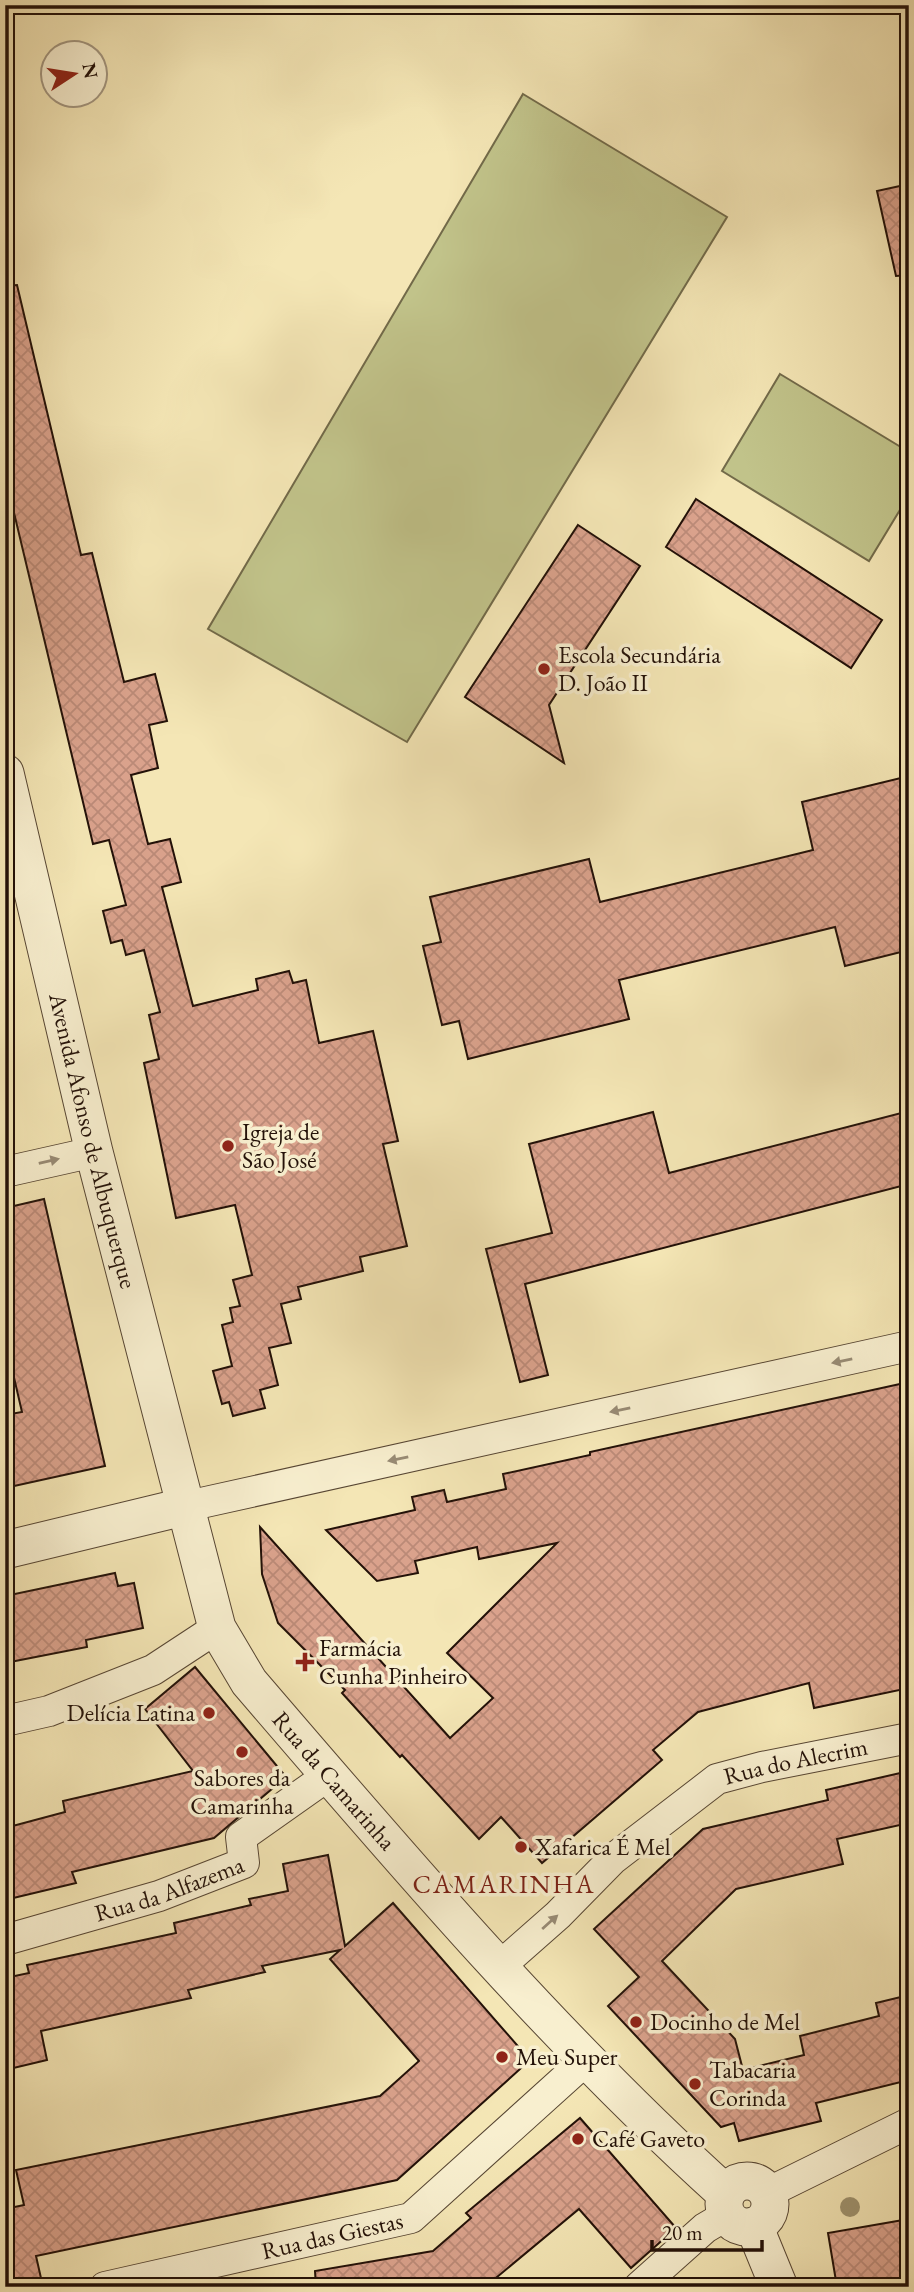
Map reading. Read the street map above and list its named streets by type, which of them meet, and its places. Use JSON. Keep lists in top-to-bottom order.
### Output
{
  "streets": {
    "street": [
      "Avenida Afonso de Albuquerque",
      "Rua do Alecrim",
      "Rua da Camarinha",
      "Rua da Alfazema",
      "Rua das Giestas"
    ]
  },
  "crossings": [
    ["Avenida Afonso de Albuquerque", "Rua da Camarinha"],
    ["Rua do Alecrim", "Rua da Camarinha"],
    ["Rua da Camarinha", "Rua da Alfazema"],
    ["Rua da Camarinha", "Rua das Giestas"]
  ],
  "one_way": ["Rua do Alecrim"],
  "districts": ["CAMARINHA"],
  "places": {
    "other": [
      "Escola Secundária D. João II",
      "Igreja de São José",
      "Delícia Latina",
      "Sabores da Camarinha",
      "Xafarica É Mel",
      "Docinho de Mel",
      "Meu Super",
      "Tabacaria Corinda",
      "Café Gaveto"
    ],
    "health": ["Farmácia Cunha Pinheiro"]
  },
  "scale_bar": "20 m",
  "north": "right"
}
